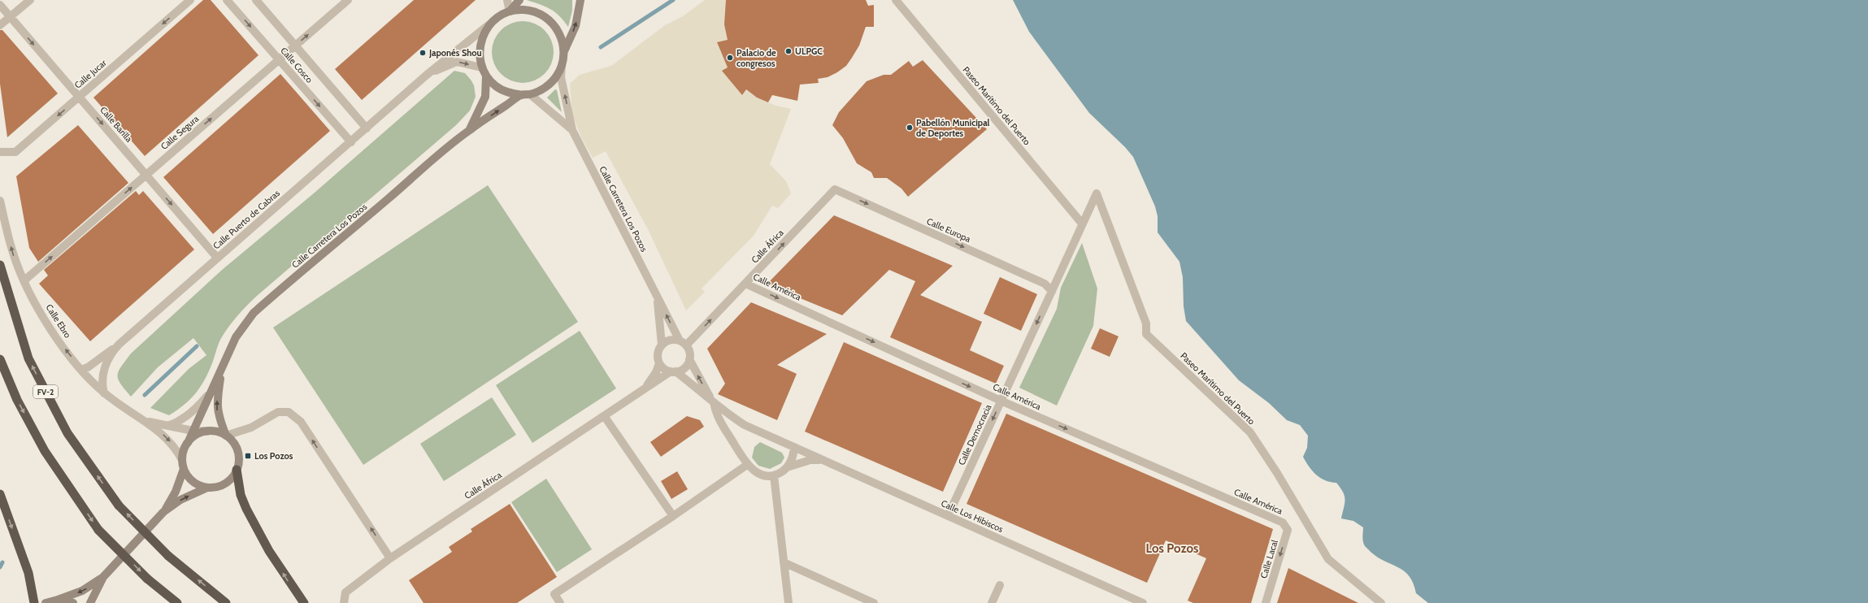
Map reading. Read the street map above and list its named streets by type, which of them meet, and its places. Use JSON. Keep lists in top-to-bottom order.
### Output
{
  "streets": {
    "highway": ["FV-2"],
    "main road": ["Calle Carretera Los Pozos"],
    "street": [
      "Calle Cosco",
      "Calle Jucar",
      "Paseo Marítimo del Puerto",
      "Calle Barilla",
      "Calle Segura",
      "Calle Puerto de Cabras",
      "Calle Europa",
      "Calle África",
      "Calle América",
      "Calle Ebro",
      "Calle Democracia",
      "Calle Los Hibiscos",
      "Calle Lacal"
    ]
  },
  "crossings": [
    ["Calle Cosco", "Calle Segura"],
    ["Calle Cosco", "Calle Puerto de Cabras"],
    ["Calle Jucar", "Calle Barilla"],
    ["Paseo Marítimo del Puerto", "Calle Europa"],
    ["Paseo Marítimo del Puerto", "Calle Democracia"],
    ["Calle Barilla", "Calle Segura"],
    ["Calle Barilla", "Calle Puerto de Cabras"],
    ["Calle Segura", "Calle Ebro"],
    ["Calle Carretera Los Pozos", "Calle Puerto de Cabras"],
    ["Calle Carretera Los Pozos", "Calle África"],
    ["Calle Puerto de Cabras", "Calle Ebro"],
    ["Calle Europa", "Calle África"],
    ["Calle Europa", "Calle Democracia"],
    ["Calle África", "Calle América"],
    ["Calle América", "Calle Democracia"],
    ["Calle América", "Calle Lacal"],
    ["Calle Democracia", "Calle Los Hibiscos"]
  ],
  "one_way": [
    "Calle Jucar",
    "Calle Barilla",
    "Calle Segura",
    "Calle Europa",
    "Calle América",
    "Calle Democracia",
    "Calle Lacal"
  ],
  "districts": ["Los Pozos"],
  "places": {
    "other": [
      "ULPGC",
      "Japonés Shou",
      "Palacio de congresos",
      "Pabellón Municipal de Deportes"
    ],
    "transit": ["Los Pozos"]
  }
}
